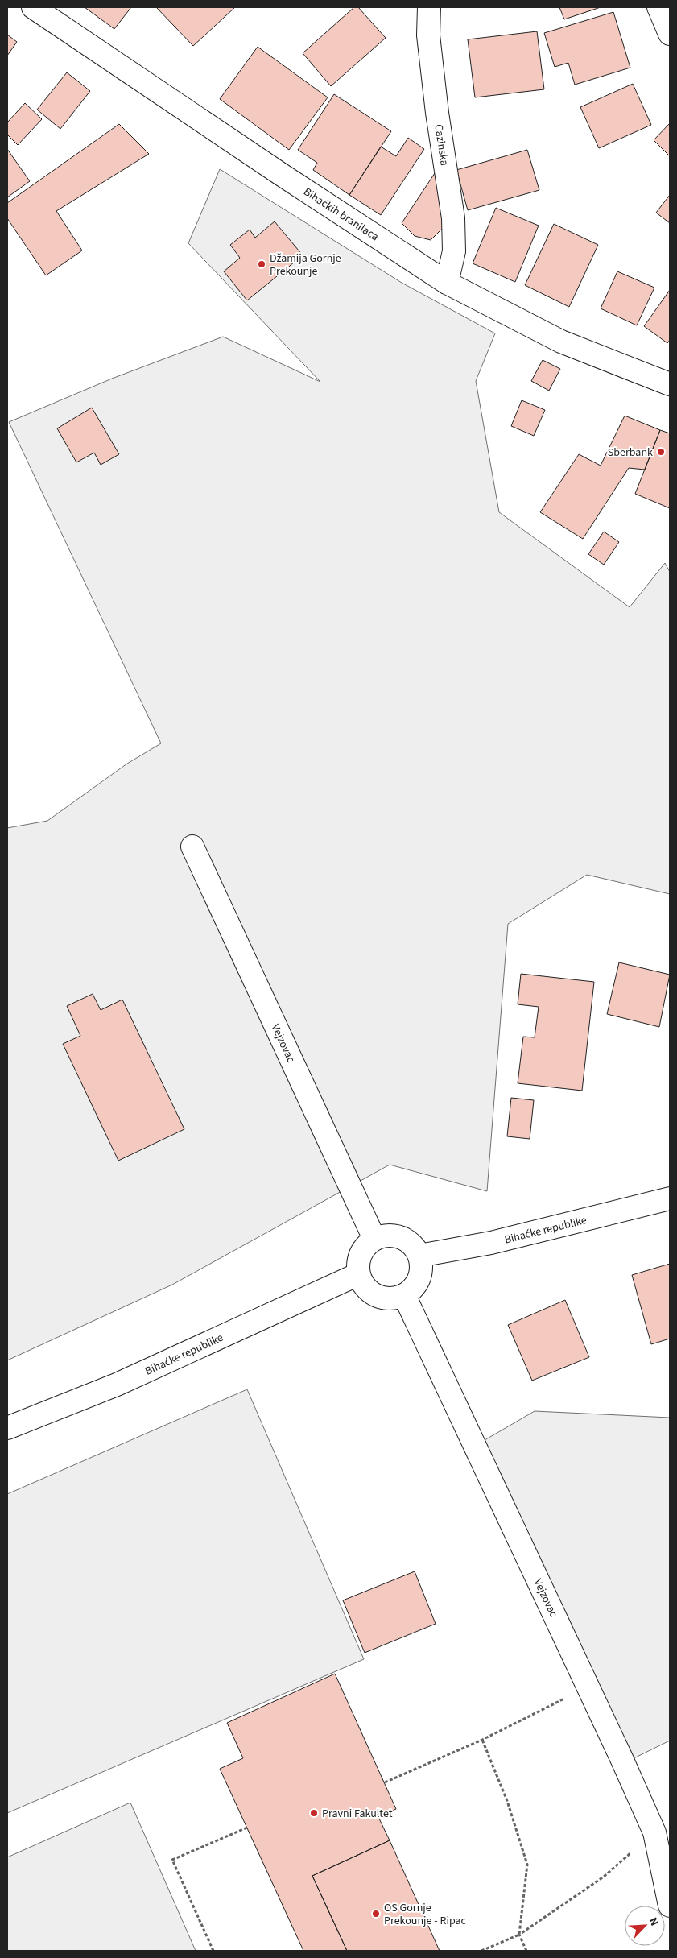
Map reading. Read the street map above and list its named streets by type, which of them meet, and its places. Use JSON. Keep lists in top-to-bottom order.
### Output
{
  "streets": {
    "street": [
      "Cazinska",
      "Bihaćkih branilaca",
      "Vejzovac",
      "Bihaćke republike"
    ]
  },
  "crossings": [
    ["Cazinska", "Bihaćkih branilaca"],
    ["Vejzovac", "Bihaćke republike"]
  ],
  "places": [
    "Džamija Gornje Prekounje",
    "Sberbank",
    "Pravni Fakultet",
    "OS Gornje Prekounje - Ripac"
  ],
  "north": "top right"
}
